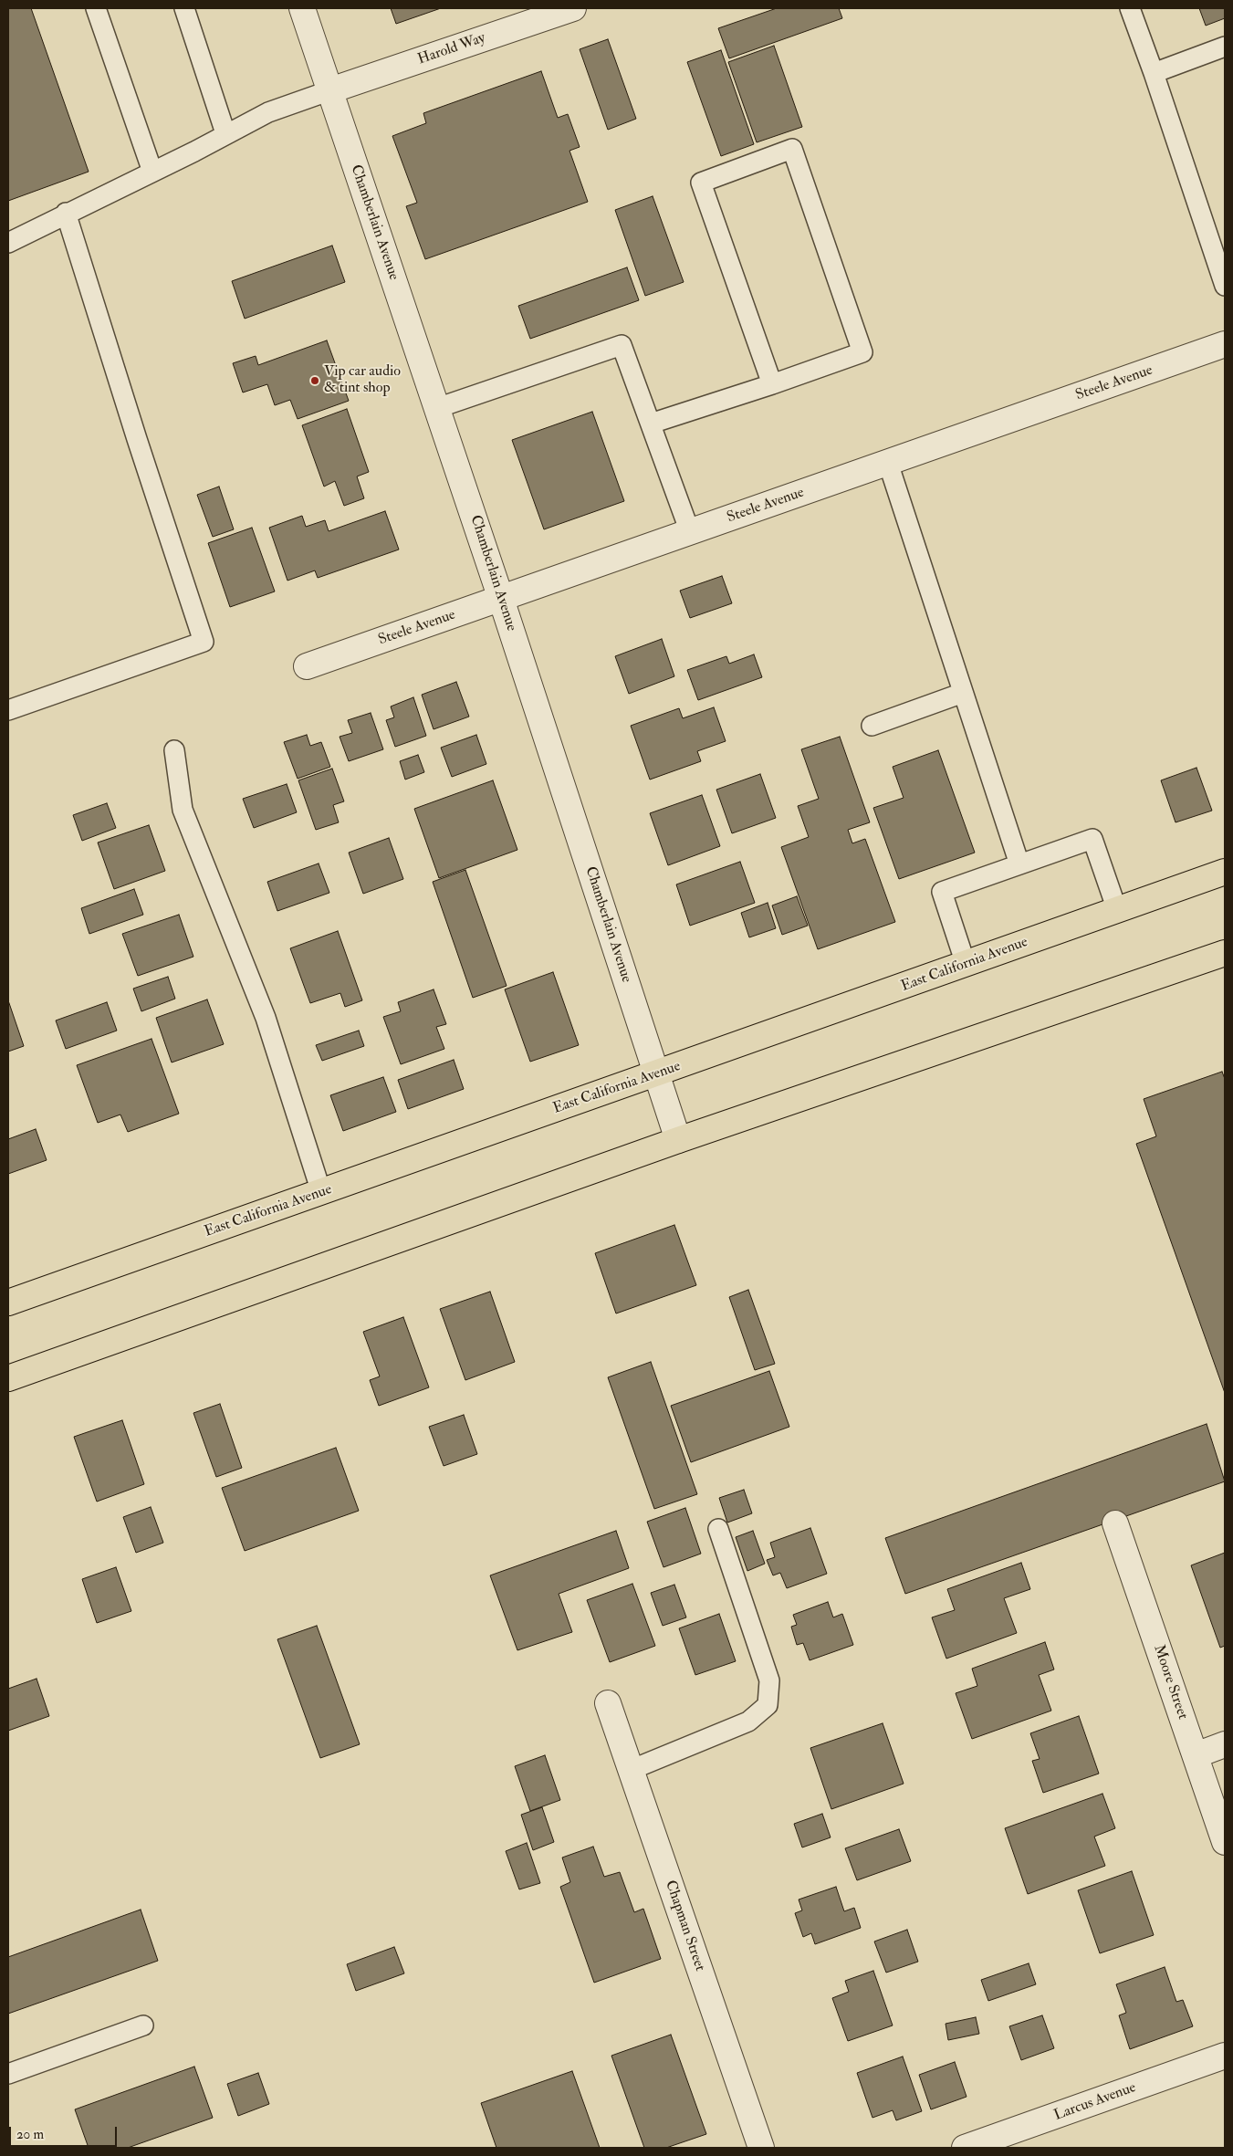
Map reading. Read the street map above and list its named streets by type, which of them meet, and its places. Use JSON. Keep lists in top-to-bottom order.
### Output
{
  "streets": {
    "main road": ["East California Avenue"],
    "street": [
      "Harold Way",
      "Chamberlain Avenue",
      "Steele Avenue",
      "Moore Street",
      "Chapman Street",
      "Larcus Avenue"
    ]
  },
  "crossings": [
    ["Harold Way", "Chamberlain Avenue"],
    ["Chamberlain Avenue", "Steele Avenue"],
    ["Chamberlain Avenue", "East California Avenue"]
  ],
  "places": ["Vip car audio & tint shop"],
  "scale_bar": "20 m"
}
